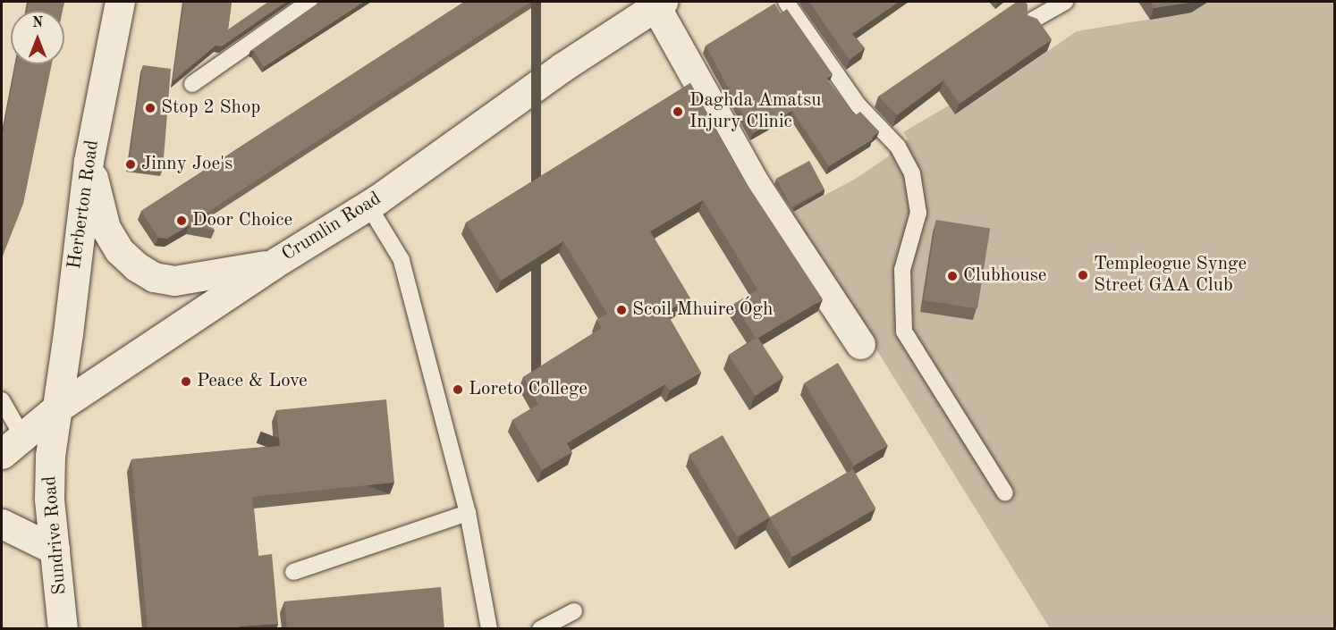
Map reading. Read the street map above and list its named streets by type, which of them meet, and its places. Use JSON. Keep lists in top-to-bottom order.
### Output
{
  "streets": {
    "street": ["Herberton Road", "Crumlin Road", "Sundrive Road"]
  },
  "crossings": [
    ["Herberton Road", "Crumlin Road"],
    ["Herberton Road", "Sundrive Road"],
    ["Crumlin Road", "Sundrive Road"]
  ],
  "places": [
    "Stop 2 Shop",
    "Daghda Amatsu Injury Clinic",
    "Jinny Joe's",
    "Door Choice",
    "Templeogue Synge Street GAA Club",
    "Clubhouse",
    "Scoil Mhuire Ógh",
    "Peace & Love",
    "Loreto College"
  ],
  "north": "top"
}
